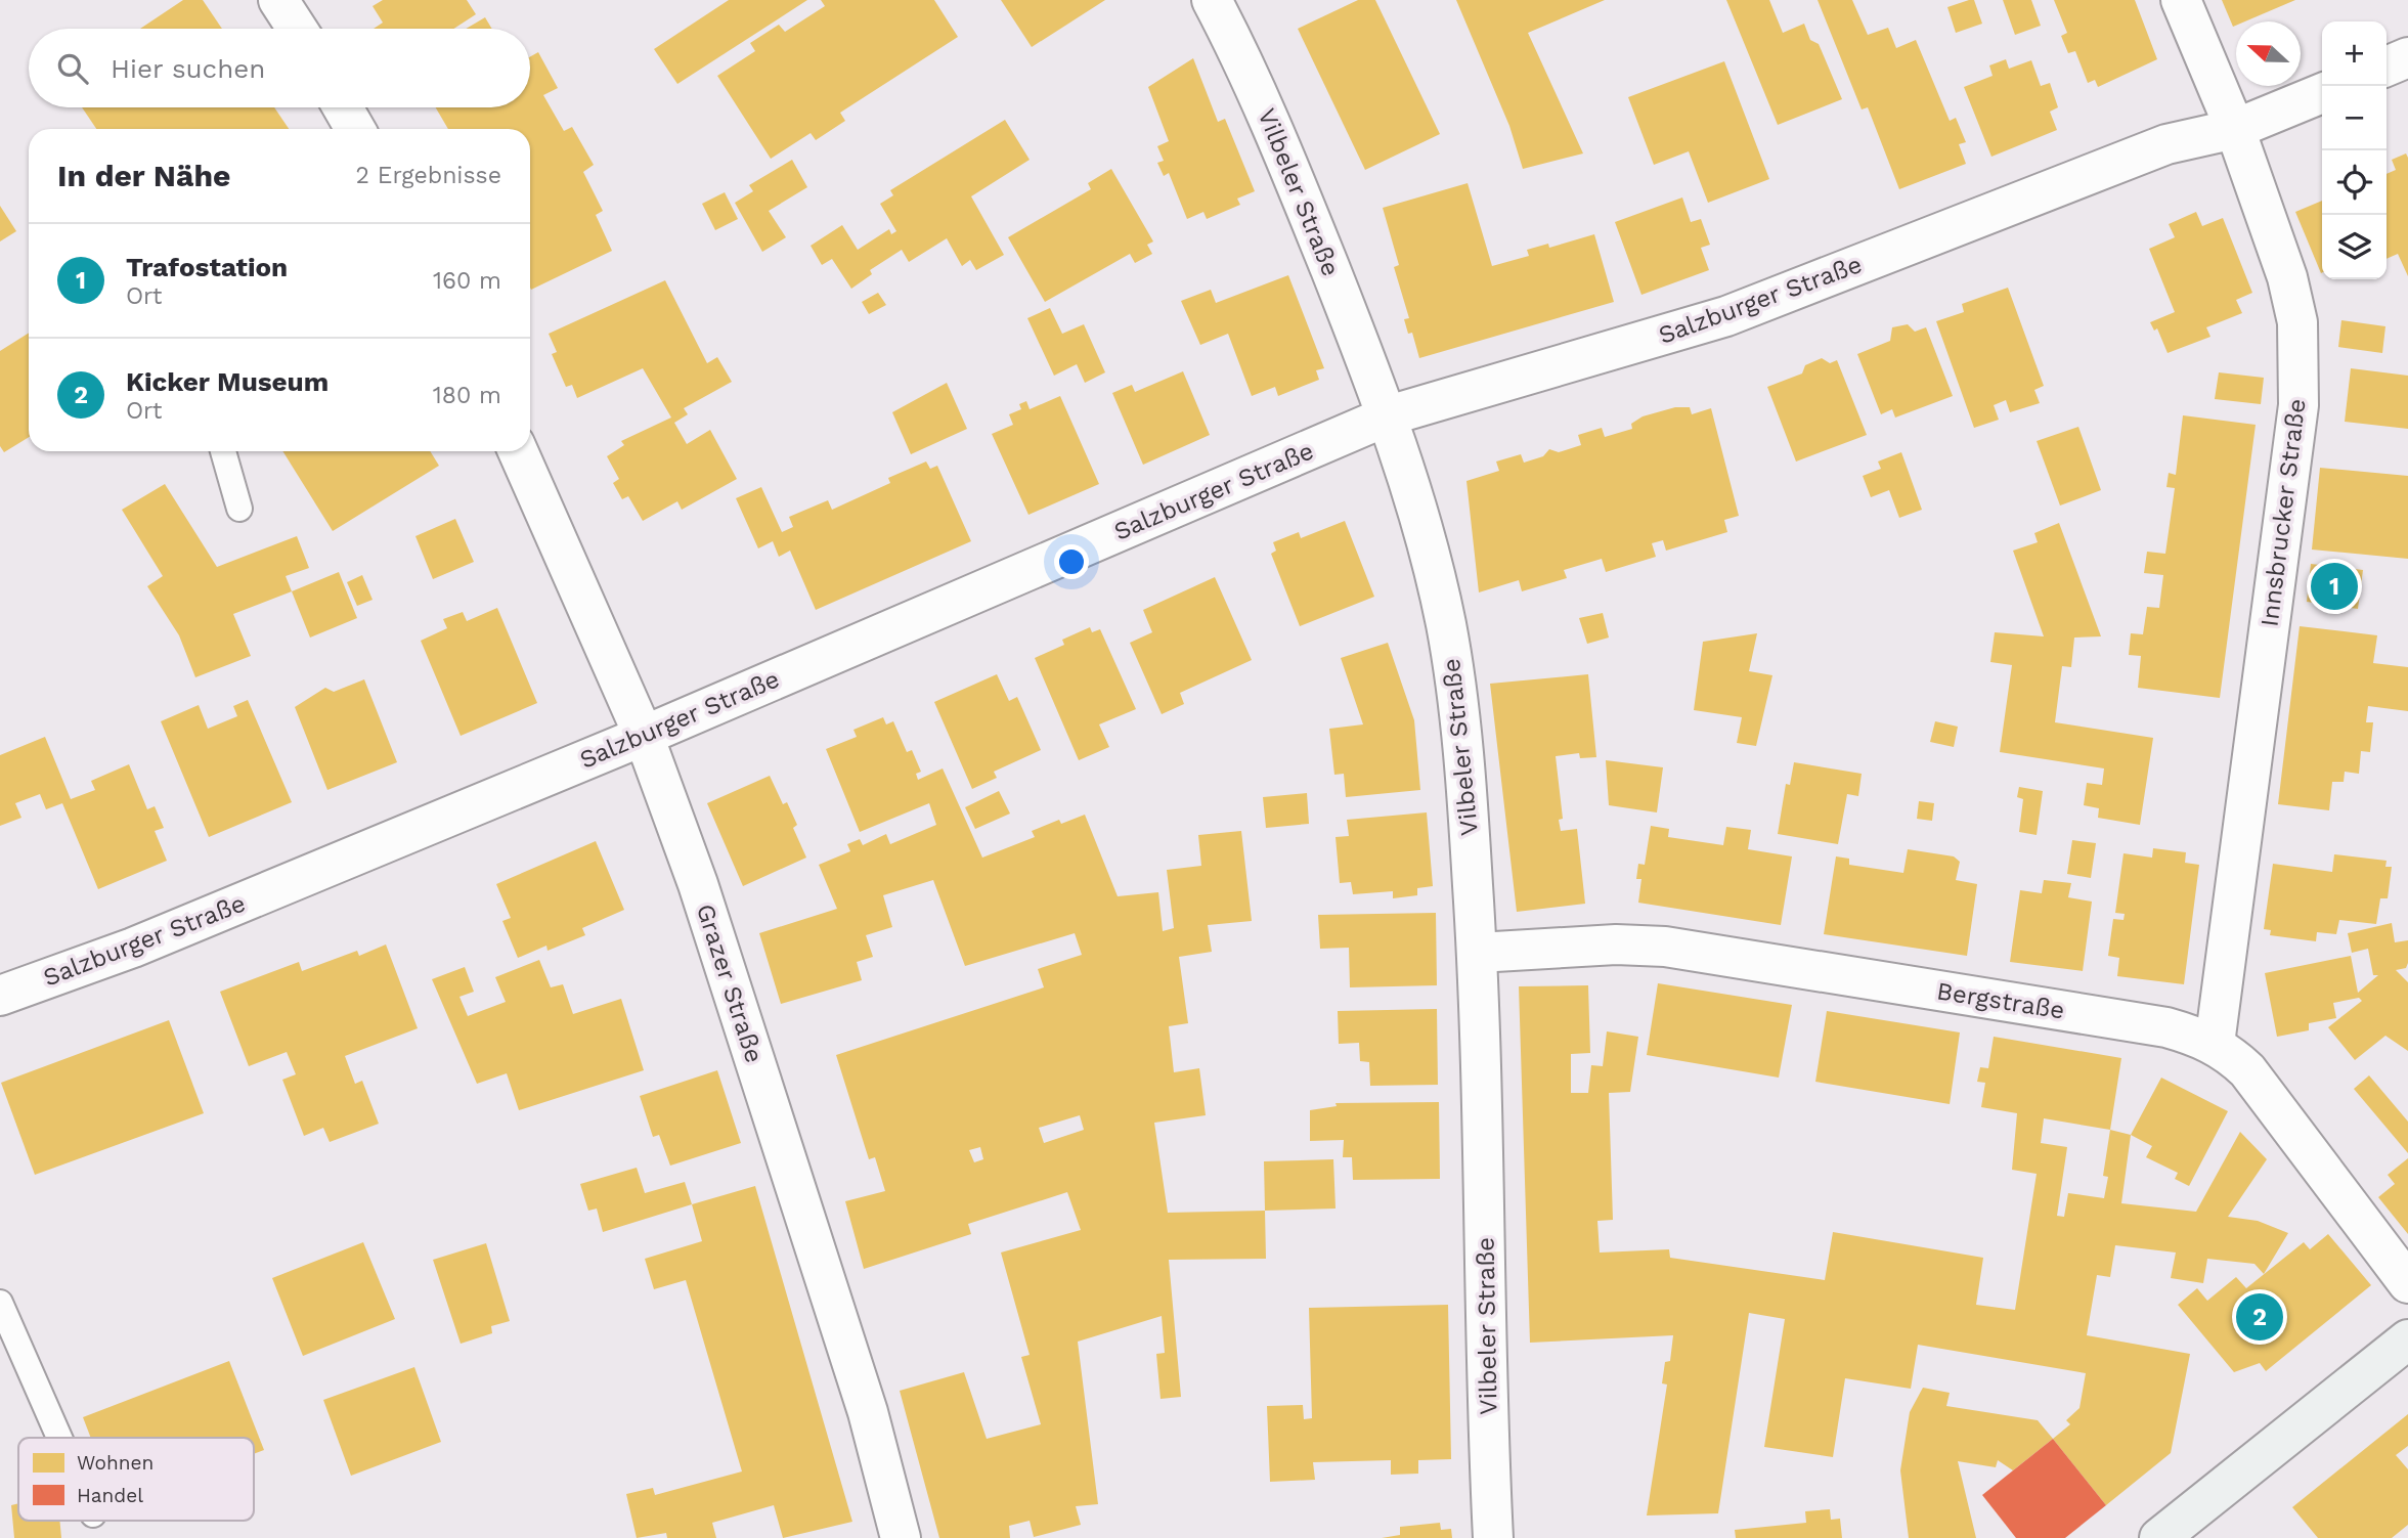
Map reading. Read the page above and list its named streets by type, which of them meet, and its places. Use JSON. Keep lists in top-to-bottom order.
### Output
{
  "streets": {
    "street": [
      "Vilbeler Straße",
      "Salzburger Straße",
      "Innsbrucker Straße",
      "Grazer Straße",
      "Bergstraße"
    ]
  },
  "crossings": [
    ["Vilbeler Straße", "Salzburger Straße"],
    ["Vilbeler Straße", "Bergstraße"],
    ["Salzburger Straße", "Innsbrucker Straße"],
    ["Salzburger Straße", "Grazer Straße"],
    ["Innsbrucker Straße", "Bergstraße"]
  ],
  "legend": ["Wohnen", "Handel"],
  "north": "left",
  "page": {
    "map_buttons": ["+", "−"],
    "search": "Hier suchen",
    "heading": ["In der Nähe", "2 Ergebnisse"],
    "list": [
      {
        "mark": "1",
        "name": "Trafostation",
        "note": "Ort",
        "value": "160 m"
      },
      {
        "mark": "2",
        "name": "Kicker Museum",
        "note": "Ort",
        "value": "180 m"
      }
    ],
    "pins": ["1", "2"]
  }
}
